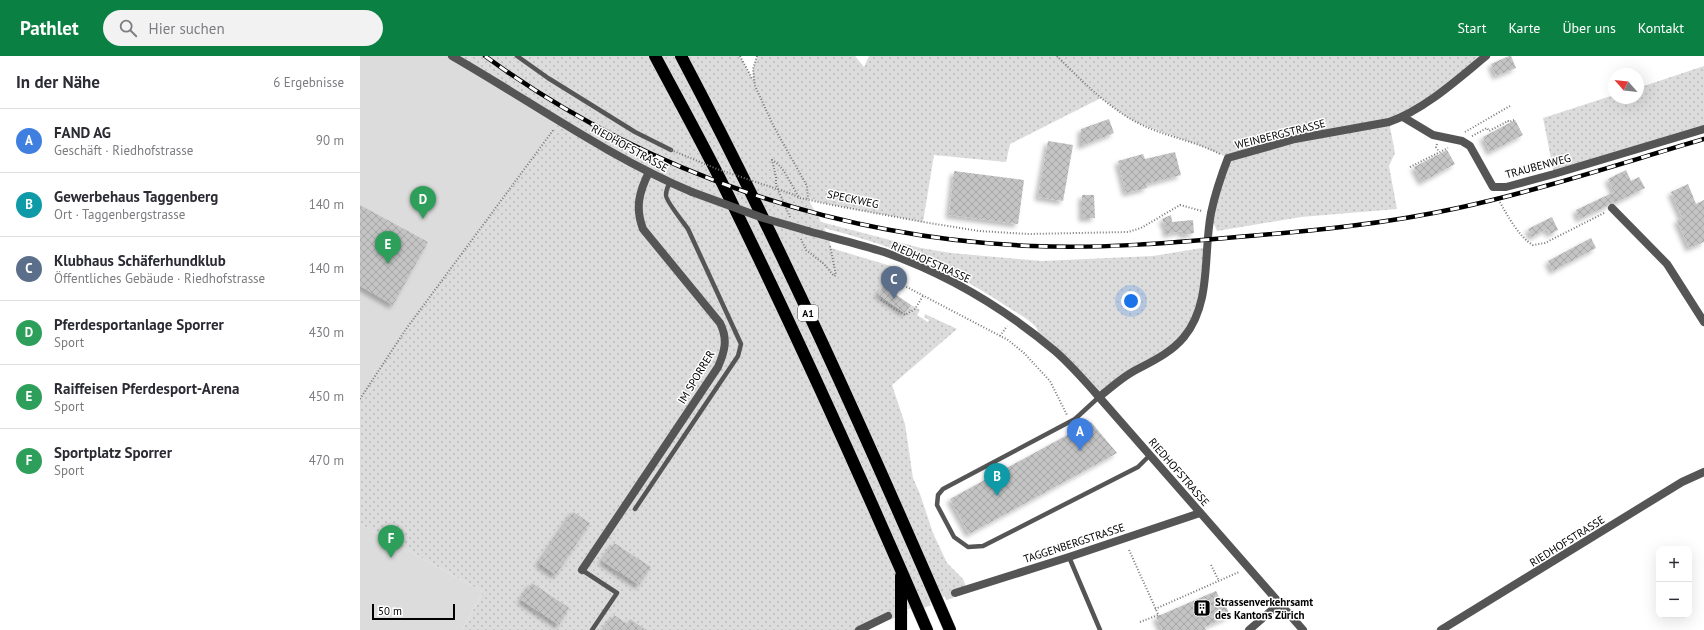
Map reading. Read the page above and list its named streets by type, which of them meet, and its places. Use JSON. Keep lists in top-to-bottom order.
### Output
{
  "streets": {
    "highway": ["A1"],
    "street": [
      "WEINBERGSTRASSE",
      "RIEDHOFSTRASSE",
      "TRAUBENWEG",
      "IM SPORRER",
      "TAGGENBERGSTRASSE"
    ],
    "path": ["SPECKWEG"]
  },
  "crossings": [
    ["WEINBERGSTRASSE", "RIEDHOFSTRASSE"],
    ["WEINBERGSTRASSE", "SPECKWEG"],
    ["RIEDHOFSTRASSE", "IM SPORRER"],
    ["RIEDHOFSTRASSE", "TAGGENBERGSTRASSE"]
  ],
  "places": {
    "building": ["Strassenverkehrsamt des Kantons Zürich"]
  },
  "scale_bar": "50 m",
  "north": "top left",
  "page": {
    "header": "Pathlet",
    "search": "Hier suchen",
    "nav": [
      "Start",
      "Karte",
      "Über uns",
      "Kontakt"
    ],
    "heading": ["In der Nähe", "6 Ergebnisse"],
    "list": [
      {
        "mark": "A",
        "name": "FAND AG",
        "note": "Geschäft · Riedhofstrasse",
        "value": "90 m"
      },
      {
        "mark": "B",
        "name": "Gewerbehaus Taggenberg",
        "note": "Ort · Taggenbergstrasse",
        "value": "140 m"
      },
      {
        "mark": "C",
        "name": "Klubhaus Schäferhundklub",
        "note": "Öffentliches Gebäude · Riedhofstrasse",
        "value": "140 m"
      },
      {
        "mark": "D",
        "name": "Pferdesportanlage Sporrer",
        "note": "Sport",
        "value": "430 m"
      },
      {
        "mark": "E",
        "name": "Raiffeisen Pferdesport-Arena",
        "note": "Sport",
        "value": "450 m"
      },
      {
        "mark": "F",
        "name": "Sportplatz Sporrer",
        "note": "Sport",
        "value": "470 m"
      }
    ],
    "pins": [
      "D",
      "E",
      "C",
      "A",
      "B",
      "F"
    ],
    "map_buttons": ["+", "−"],
    "scale": "50 m"
  }
}
